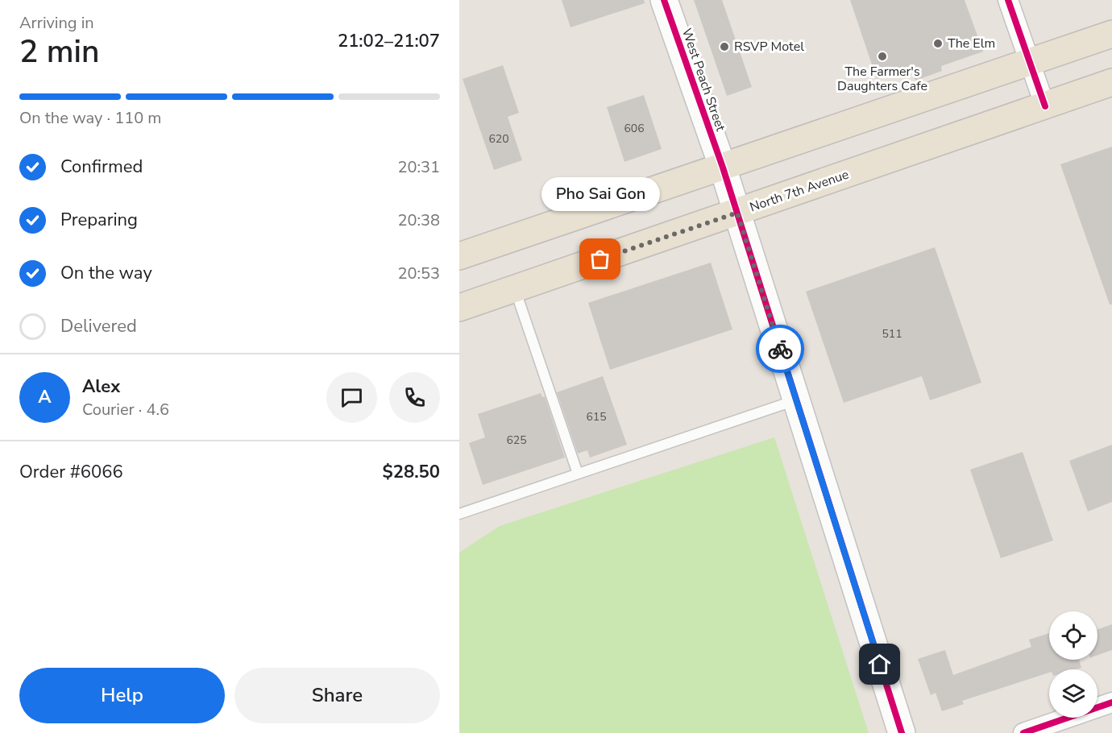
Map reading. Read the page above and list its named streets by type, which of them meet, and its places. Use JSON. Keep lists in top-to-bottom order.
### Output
{
  "streets": {
    "main road": ["West Peach Street", "North 7th Avenue"]
  },
  "crossings": [
    ["West Peach Street", "North 7th Avenue"]
  ],
  "places": [
    "The Elm",
    "RSVP Motel",
    "The Farmer's Daughters Cafe",
    "Pho Sai Gon"
  ],
  "house_numbers": [
    "606",
    "620",
    "511",
    "615",
    "625"
  ],
  "page": {
    "heading": ["2 min", "Arriving in", "21:02–21:07"],
    "panel": [
      "Alex",
      "Courier · 4.6",
      "Order #6066",
      "$28.50"
    ],
    "bar": "On the way · 110 m",
    "list": [
      ["Confirmed", "20:31"],
      ["Preparing", "20:38"],
      ["On the way", "20:53"],
      "Delivered"
    ],
    "bubble": "Pho Sai Gon",
    "round": "A",
    "buttons": ["Help", "Share"]
  }
}
